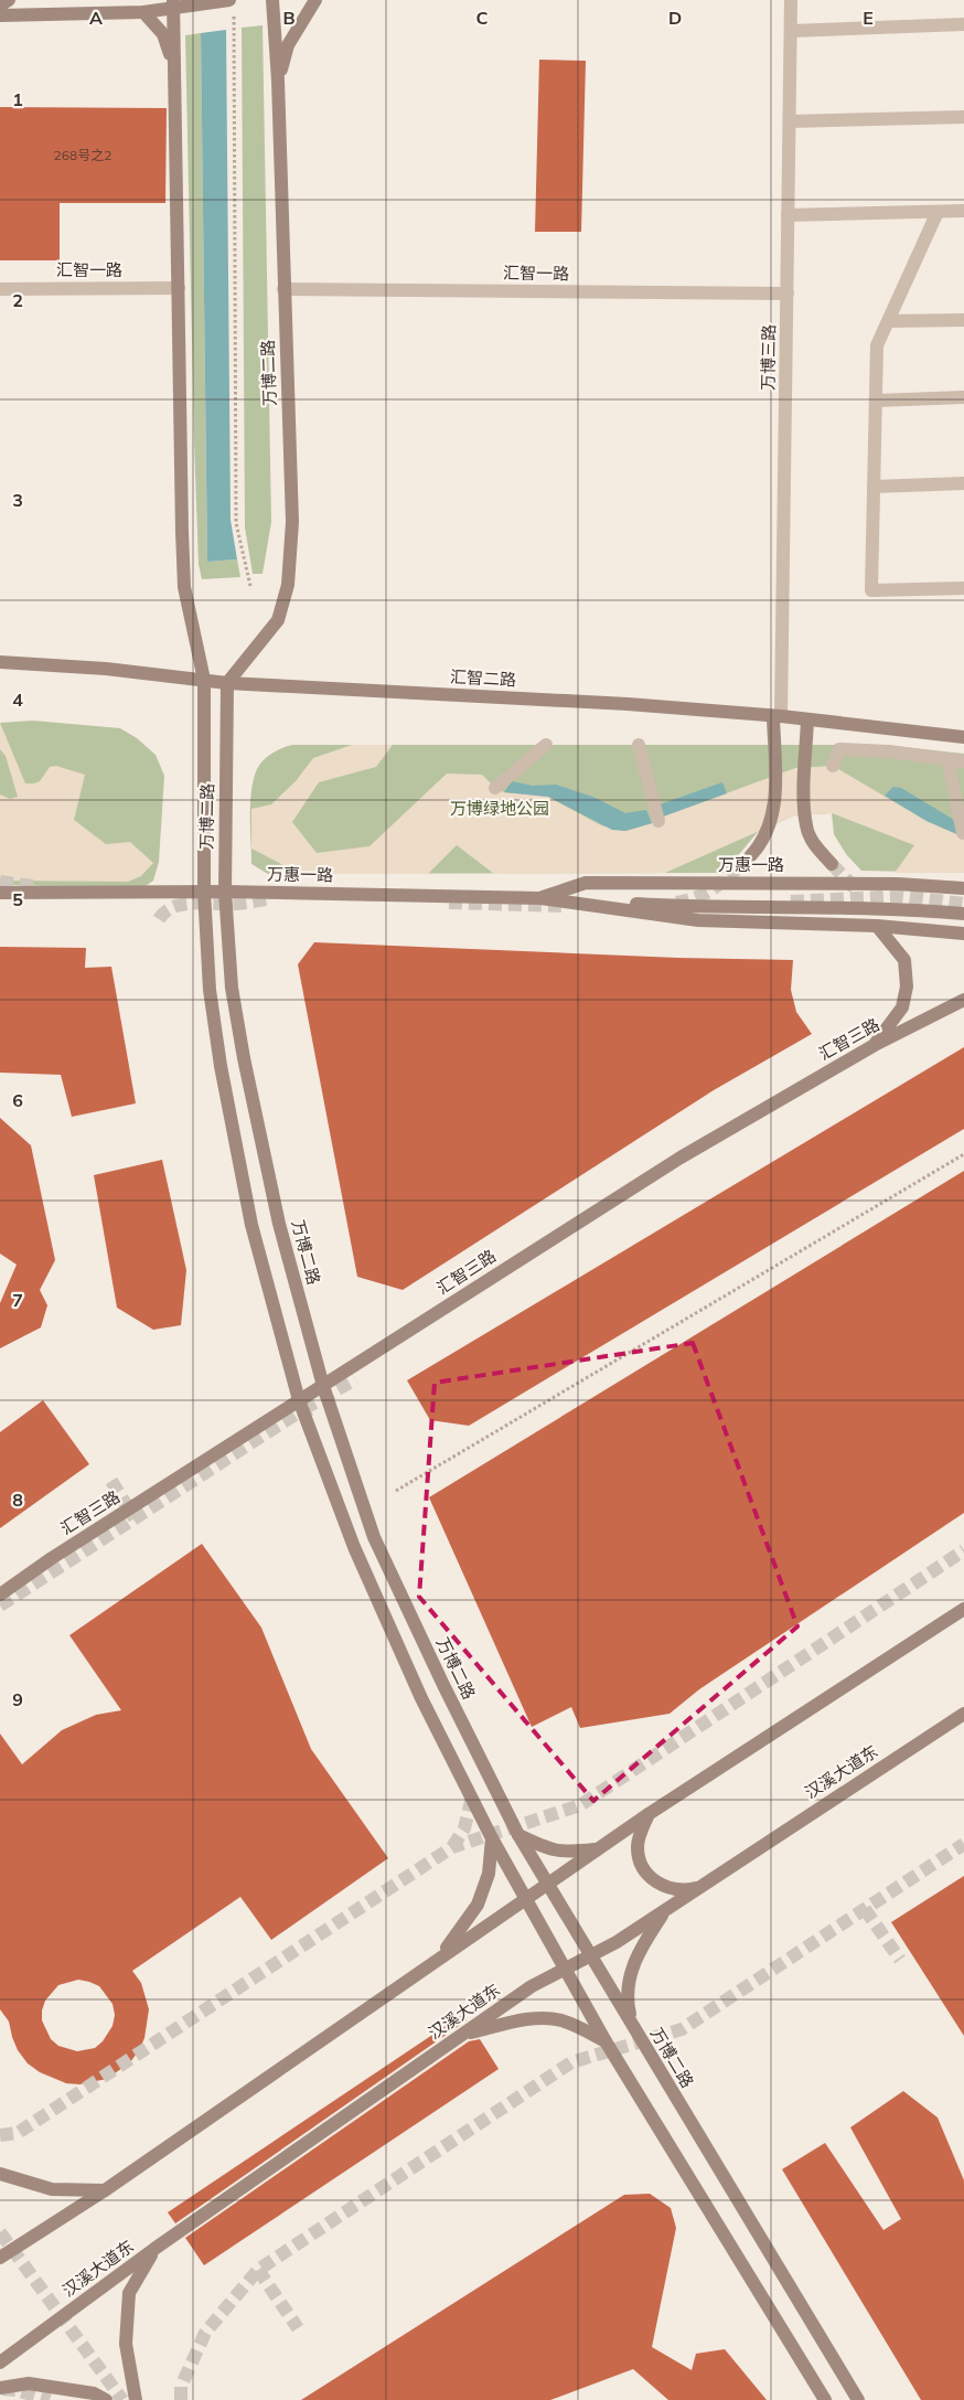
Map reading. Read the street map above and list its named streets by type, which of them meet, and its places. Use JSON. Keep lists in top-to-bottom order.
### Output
{
  "streets": {
    "street": [
      "汇智一路",
      "万博三路",
      "万博二路",
      "汇智二路",
      "万惠一路",
      "汇智三路",
      "汉溪大道东"
    ]
  },
  "crossings": [
    ["汇智一路", "万博三路"],
    ["汇智一路", "万博二路"],
    ["万博三路", "汇智二路"],
    ["万博二路", "汇智二路"],
    ["万博二路", "万惠一路"],
    ["万博二路", "汇智三路"],
    ["万博二路", "汉溪大道东"]
  ],
  "parks": ["万博绿地公园"],
  "house_numbers": ["268号之2"],
  "grid": {
    "columns": [
      "A",
      "B",
      "C",
      "D",
      "E"
    ],
    "rows": [
      "1",
      "2",
      "3",
      "4",
      "5",
      "6",
      "7",
      "8",
      "9"
    ]
  }
}
